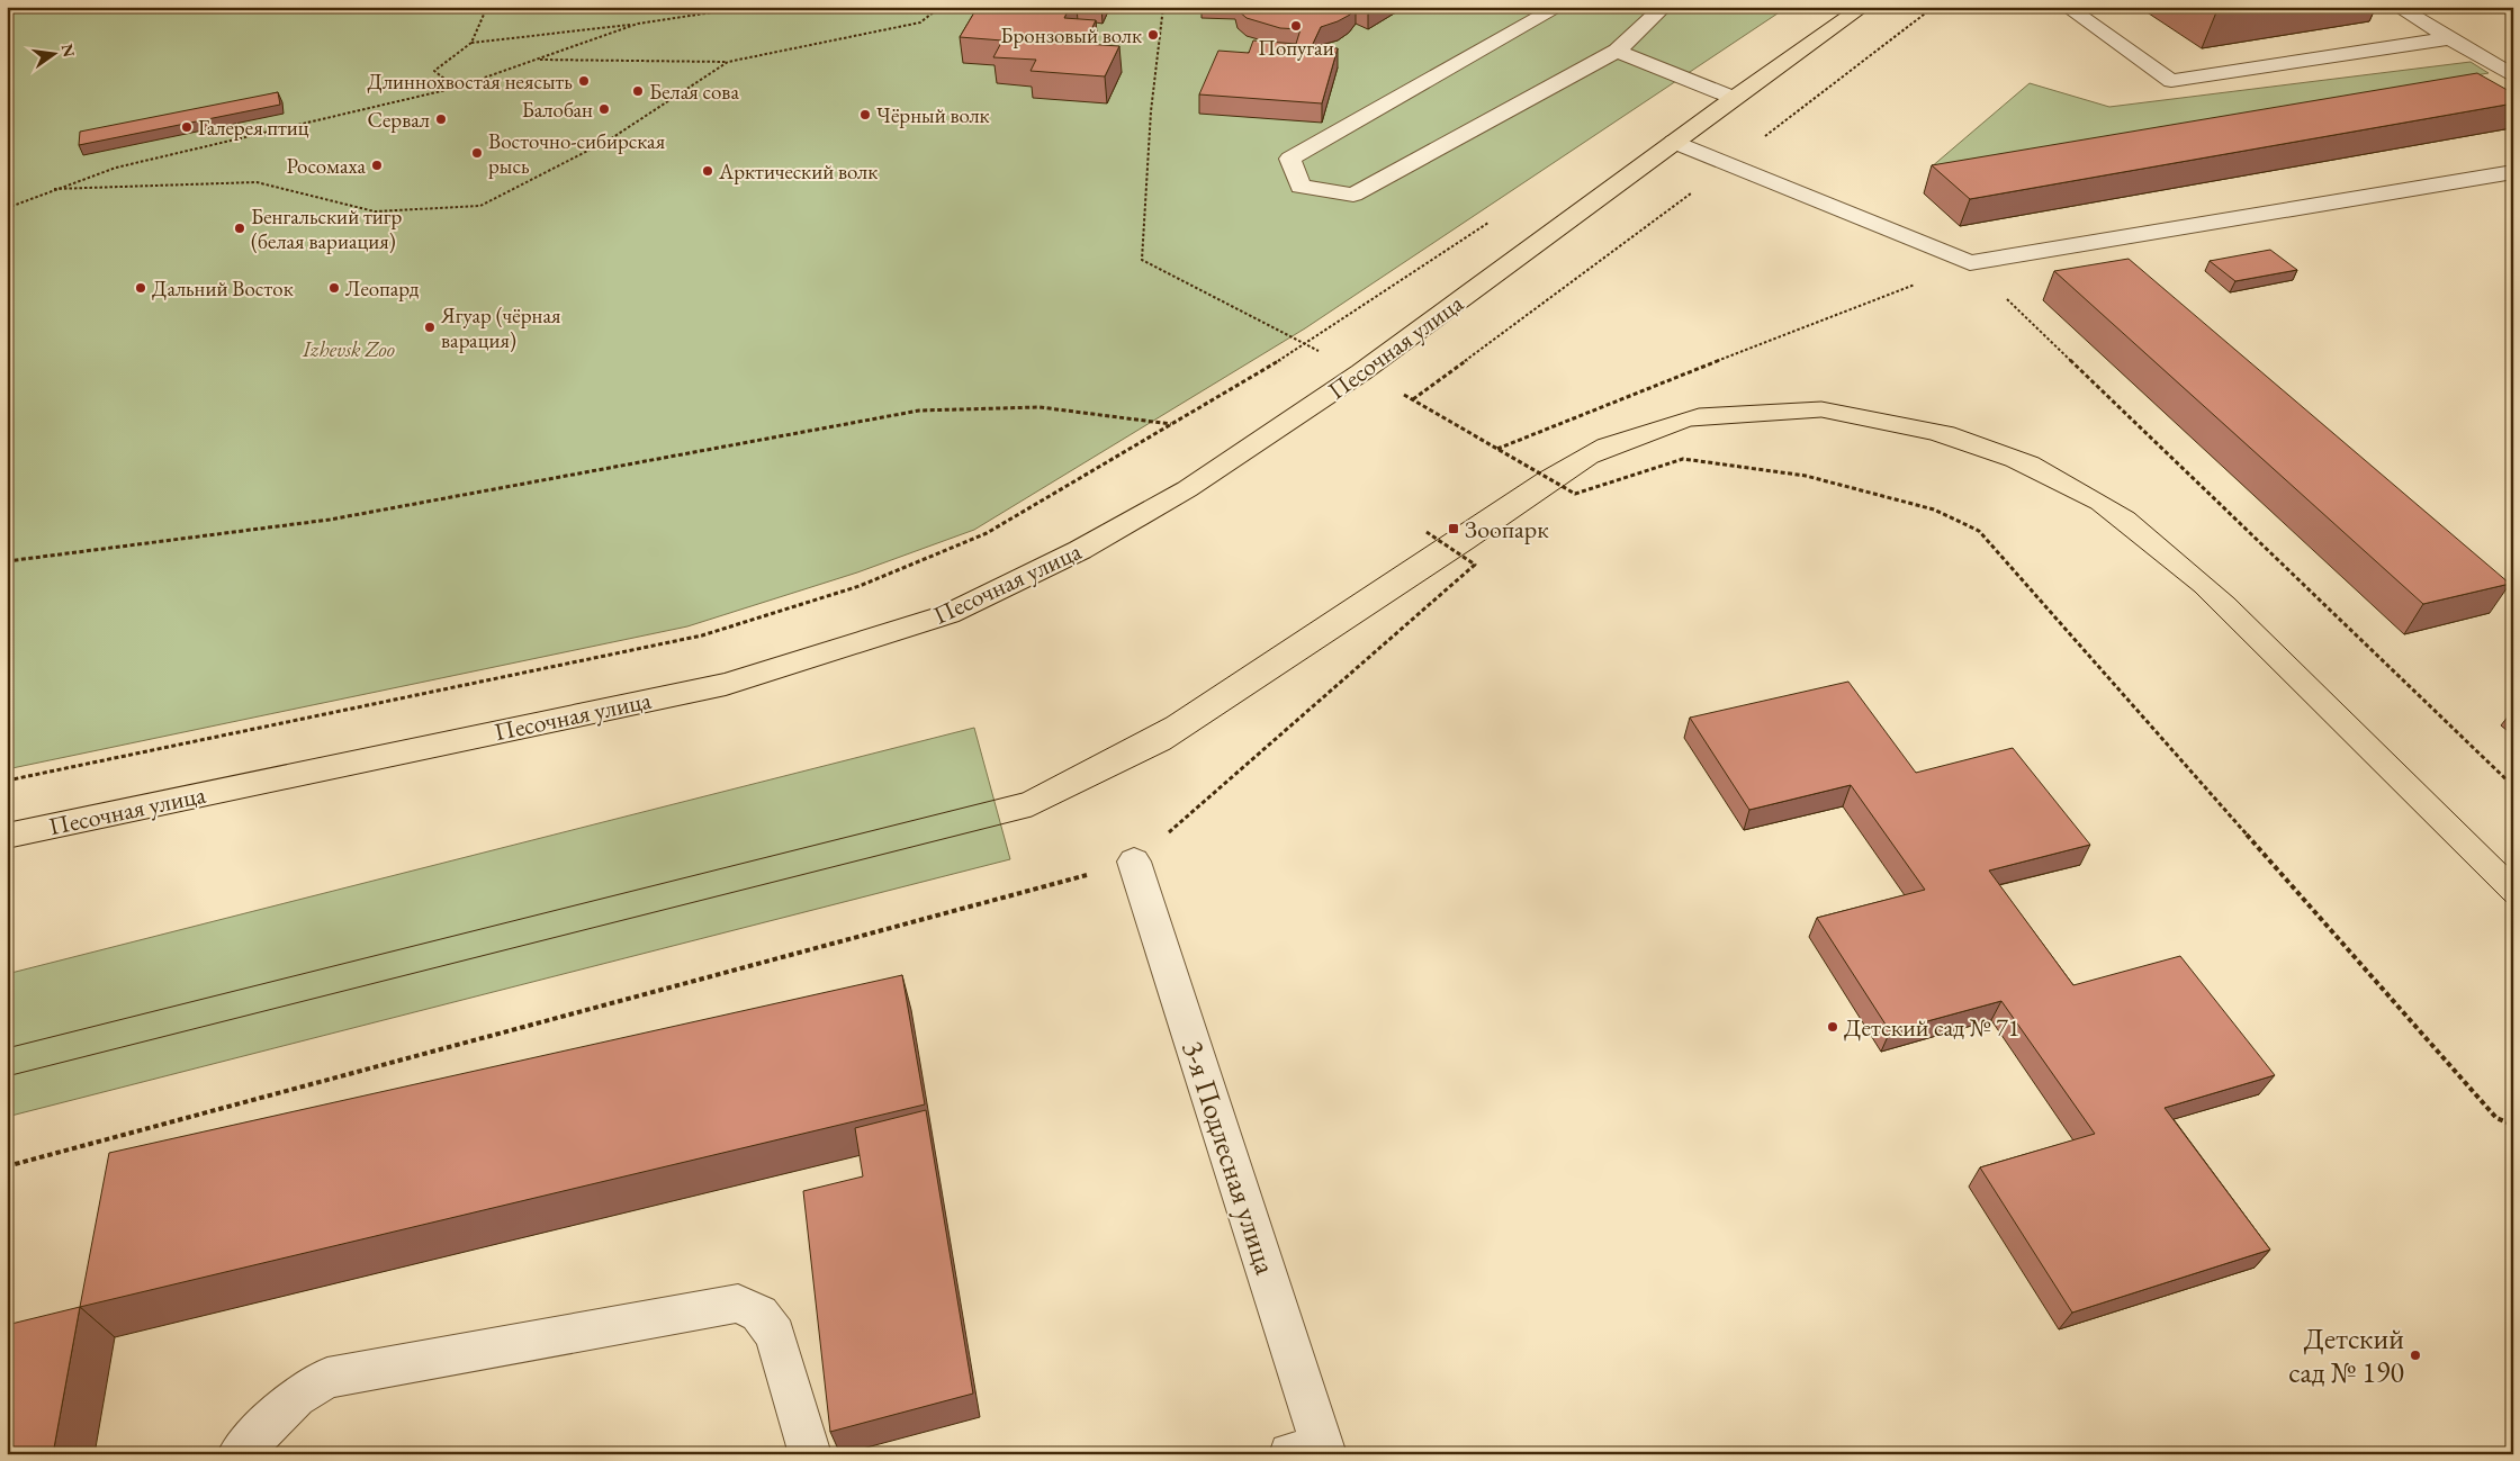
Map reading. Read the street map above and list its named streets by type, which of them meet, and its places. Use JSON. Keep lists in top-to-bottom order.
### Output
{
  "streets": {
    "main road": ["Песочная улица"],
    "street": ["3-я Подлесная улица"]
  },
  "parks": ["Izhevsk Zoo"],
  "places": {
    "other": [
      "Попугаи",
      "Бронзовый волк",
      "Длиннохвостая неясыть",
      "Белая сова",
      "Балобан",
      "Чёрный волк",
      "Сервал",
      "Галерея птиц",
      "Восточно-сибирская рысь",
      "Росомаха",
      "Арктический волк",
      "Бенгальский тигр (белая вариация)",
      "Дальний Восток",
      "Леопард",
      "Ягуар (чёрная варация)",
      "Детский сад № 71",
      "Детский сад № 190"
    ],
    "transit": ["Зоопарк"]
  },
  "north": "right"
}
